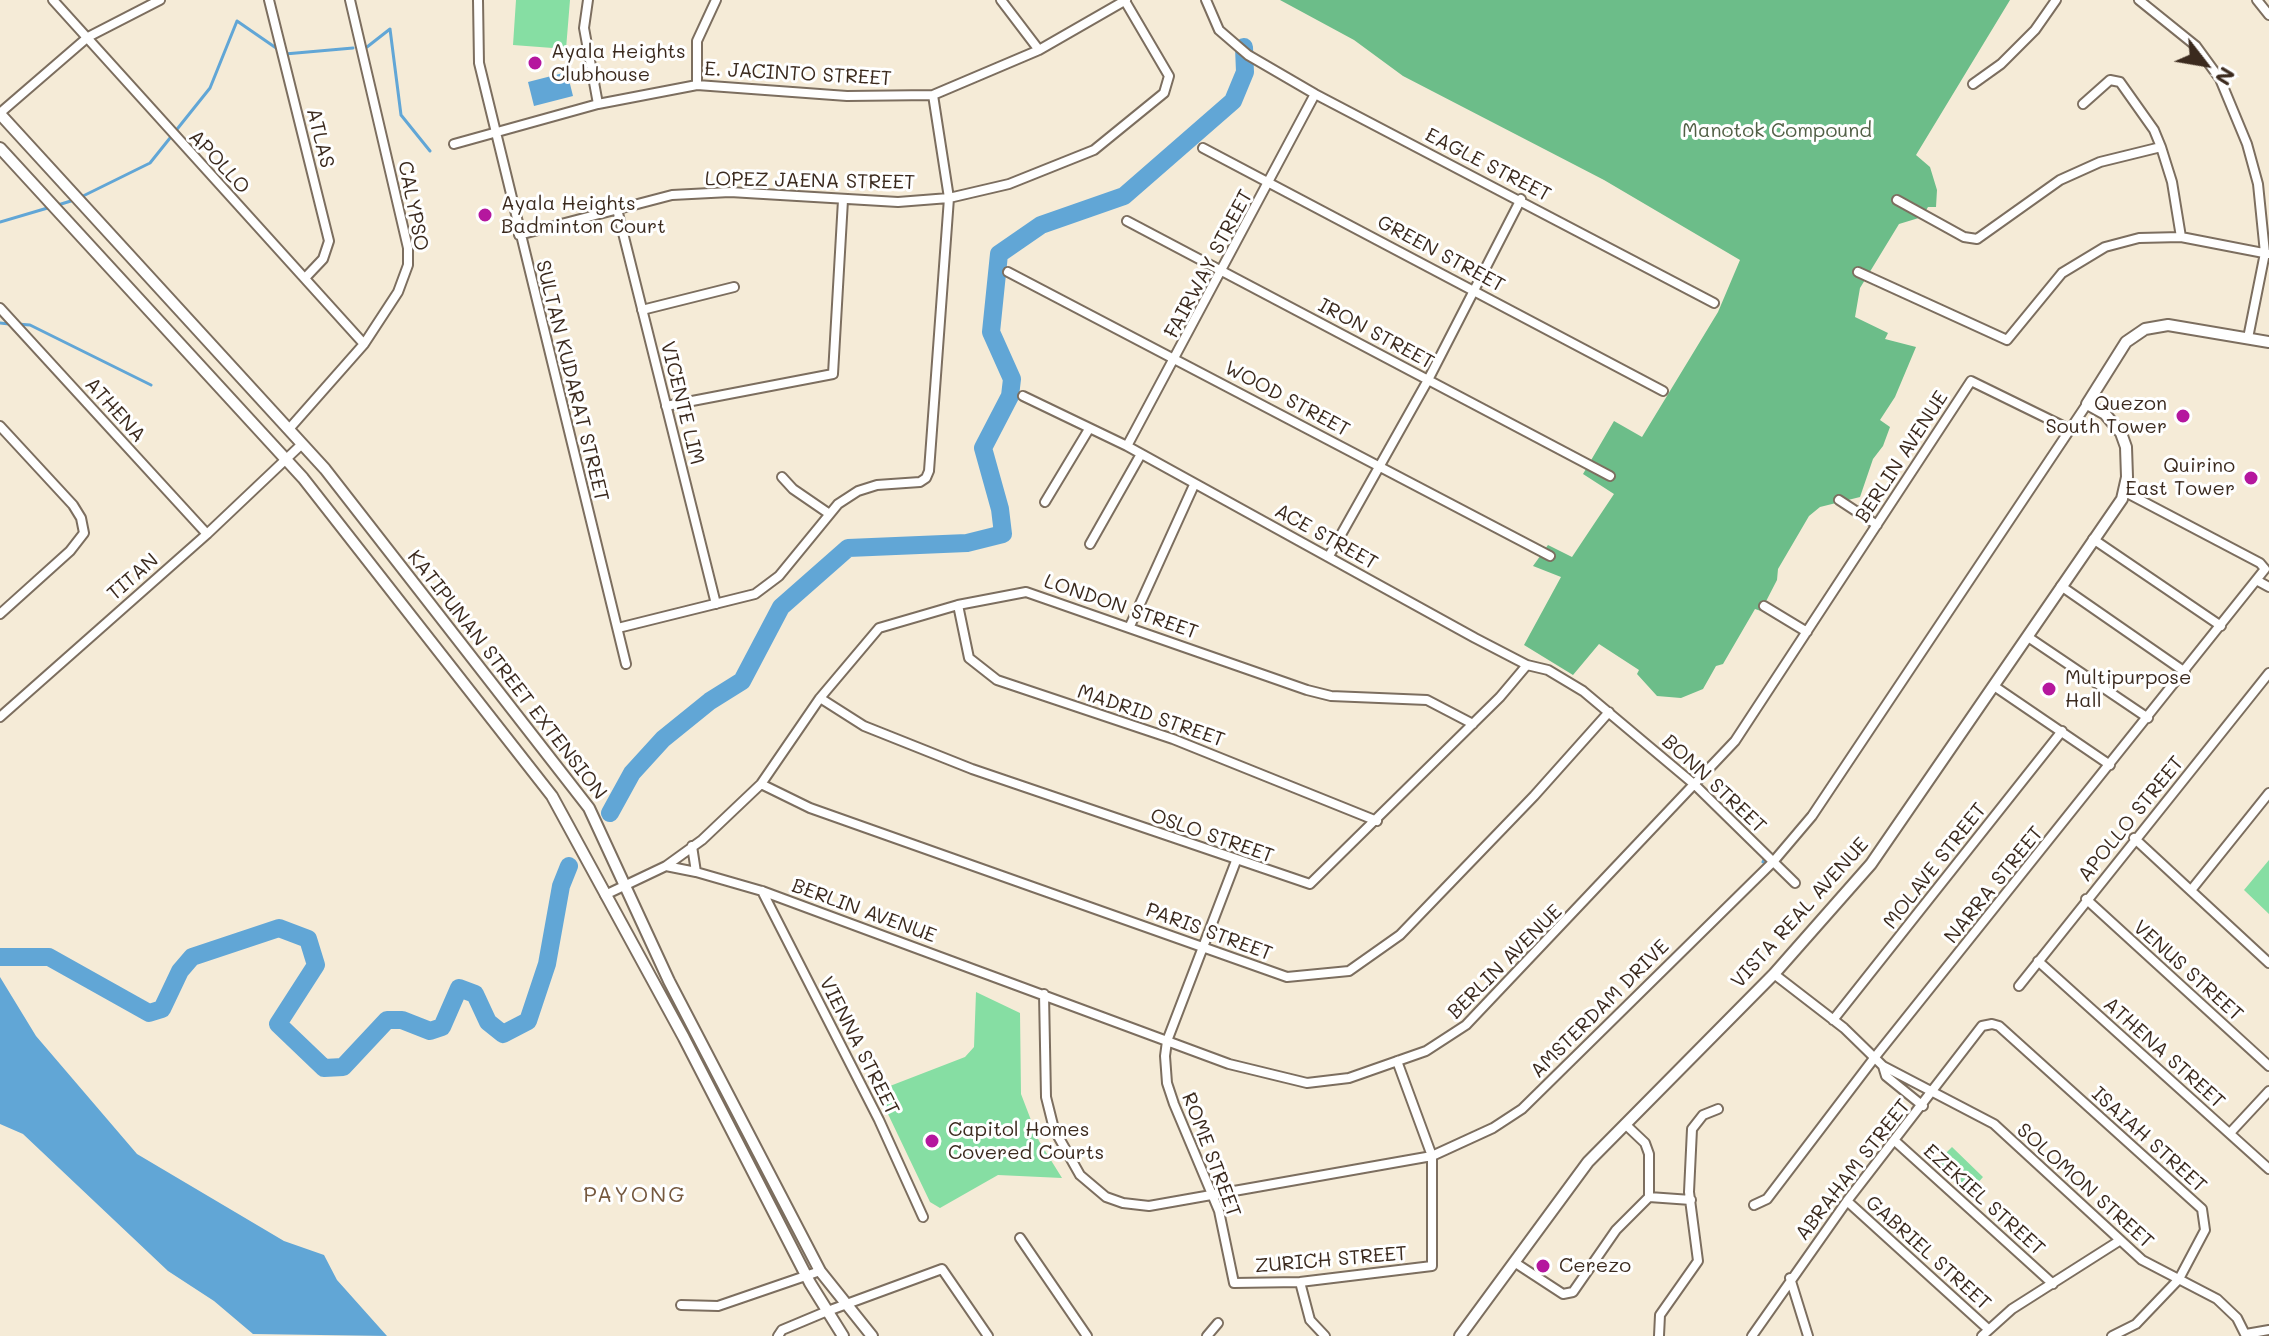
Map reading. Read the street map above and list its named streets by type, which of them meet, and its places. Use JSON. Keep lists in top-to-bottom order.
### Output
{
  "streets": {
    "street": [
      "E. JACINTO STREET",
      "ATLAS",
      "APOLLO",
      "EAGLE STREET",
      "LOPEZ JAENA STREET",
      "CALYPSO",
      "GREEN STREET",
      "FAIRWAY STREET",
      "IRON STREET",
      "SULTAN KUDARAT STREET",
      "WOOD STREET",
      "VICENTE LIM",
      "ATHENA",
      "BERLIN AVENUE",
      "ACE STREET",
      "TITAN",
      "LONDON STREET",
      "KATIPUNAN STREET EXTENSION",
      "MADRID STREET",
      "BONN STREET",
      "APOLLO STREET",
      "OSLO STREET",
      "MOLAVE STREET",
      "NARRA STREET",
      "VISTA REAL AVENUE",
      "PARIS STREET",
      "VENUS STREET",
      "AMSTERDAM DRIVE",
      "VIENNA STREET",
      "ATHENA STREET",
      "ISAIAH STREET",
      "ROME STREET",
      "ABRAHAM STREET",
      "SOLOMON STREET",
      "EZEKIEL STREET",
      "GABRIEL STREET",
      "ZURICH STREET"
    ]
  },
  "crossings": [
    ["E. JACINTO STREET", "LOPEZ JAENA STREET"],
    ["E. JACINTO STREET", "SULTAN KUDARAT STREET"],
    ["ATLAS", "APOLLO"],
    ["APOLLO", "CALYPSO"],
    ["EAGLE STREET", "FAIRWAY STREET"],
    ["LOPEZ JAENA STREET", "SULTAN KUDARAT STREET"],
    ["LOPEZ JAENA STREET", "VICENTE LIM"],
    ["CALYPSO", "KATIPUNAN STREET EXTENSION"],
    ["GREEN STREET", "FAIRWAY STREET"],
    ["FAIRWAY STREET", "IRON STREET"],
    ["FAIRWAY STREET", "WOOD STREET"],
    ["FAIRWAY STREET", "ACE STREET"],
    ["ATHENA", "TITAN"],
    ["BERLIN AVENUE", "LONDON STREET"],
    ["BERLIN AVENUE", "BONN STREET"],
    ["BERLIN AVENUE", "AMSTERDAM DRIVE"],
    ["BERLIN AVENUE", "VIENNA STREET"],
    ["BERLIN AVENUE", "ROME STREET"],
    ["ACE STREET", "BONN STREET"],
    ["ACE STREET", "OSLO STREET"],
    ["ACE STREET", "PARIS STREET"],
    ["TITAN", "KATIPUNAN STREET EXTENSION"],
    ["LONDON STREET", "MADRID STREET"],
    ["LONDON STREET", "OSLO STREET"],
    ["LONDON STREET", "PARIS STREET"],
    ["MADRID STREET", "OSLO STREET"],
    ["BONN STREET", "PARIS STREET"],
    ["BONN STREET", "AMSTERDAM DRIVE"],
    ["APOLLO STREET", "VENUS STREET"],
    ["APOLLO STREET", "ATHENA STREET"],
    ["OSLO STREET", "ROME STREET"],
    ["PARIS STREET", "ROME STREET"],
    ["AMSTERDAM DRIVE", "ROME STREET"],
    ["AMSTERDAM DRIVE", "ZURICH STREET"],
    ["ISAIAH STREET", "ABRAHAM STREET"],
    ["ISAIAH STREET", "SOLOMON STREET"],
    ["ROME STREET", "ZURICH STREET"],
    ["ABRAHAM STREET", "SOLOMON STREET"],
    ["ABRAHAM STREET", "EZEKIEL STREET"],
    ["ABRAHAM STREET", "GABRIEL STREET"]
  ],
  "districts": ["PAYONG"],
  "parks": ["Manotok Compound"],
  "places": [
    "Ayala Heights Clubhouse",
    "Ayala Heights Badminton Court",
    "Quezon South Tower",
    "Quirino East Tower",
    "Multipurpose Hall",
    "Capitol Homes Covered Courts",
    "Cerezo"
  ],
  "north": "bottom right"
}
